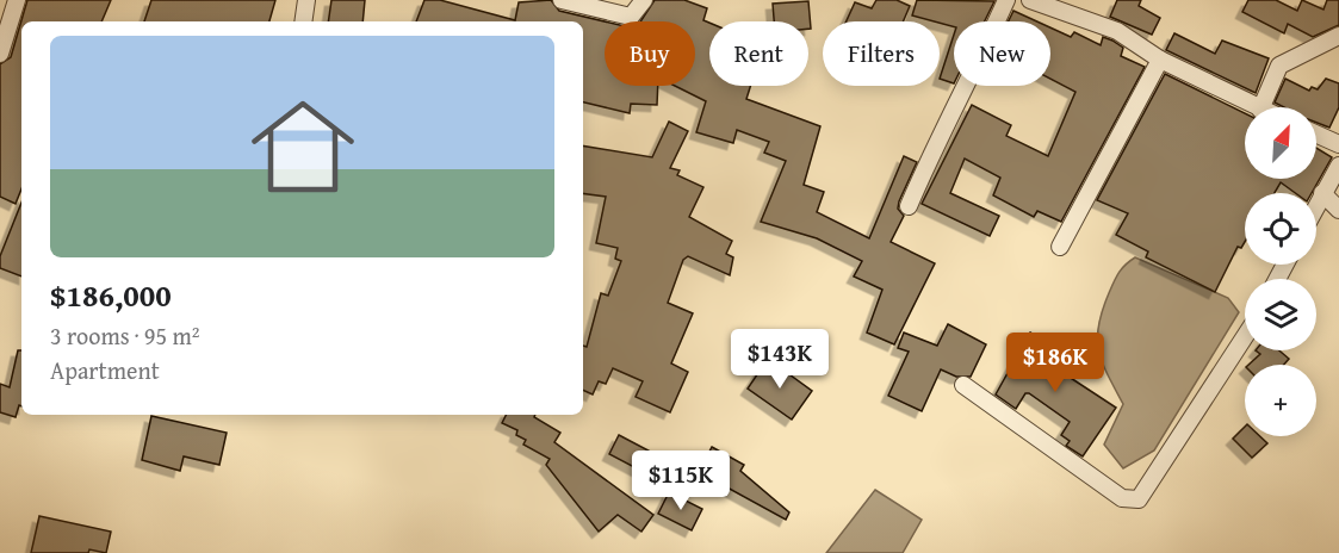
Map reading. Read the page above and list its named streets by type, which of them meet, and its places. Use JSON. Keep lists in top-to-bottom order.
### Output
{
  "north": "top right",
  "page": {
    "chip": [
      "Buy",
      "Rent",
      "Filters",
      "New"
    ],
    "list": [
      {
        "name": "$186,000",
        "note": "3 rooms · 95 m² · Apartment"
      }
    ],
    "map_buttons": "+",
    "price": ["$143K", "$186K", "$115K"]
  }
}
